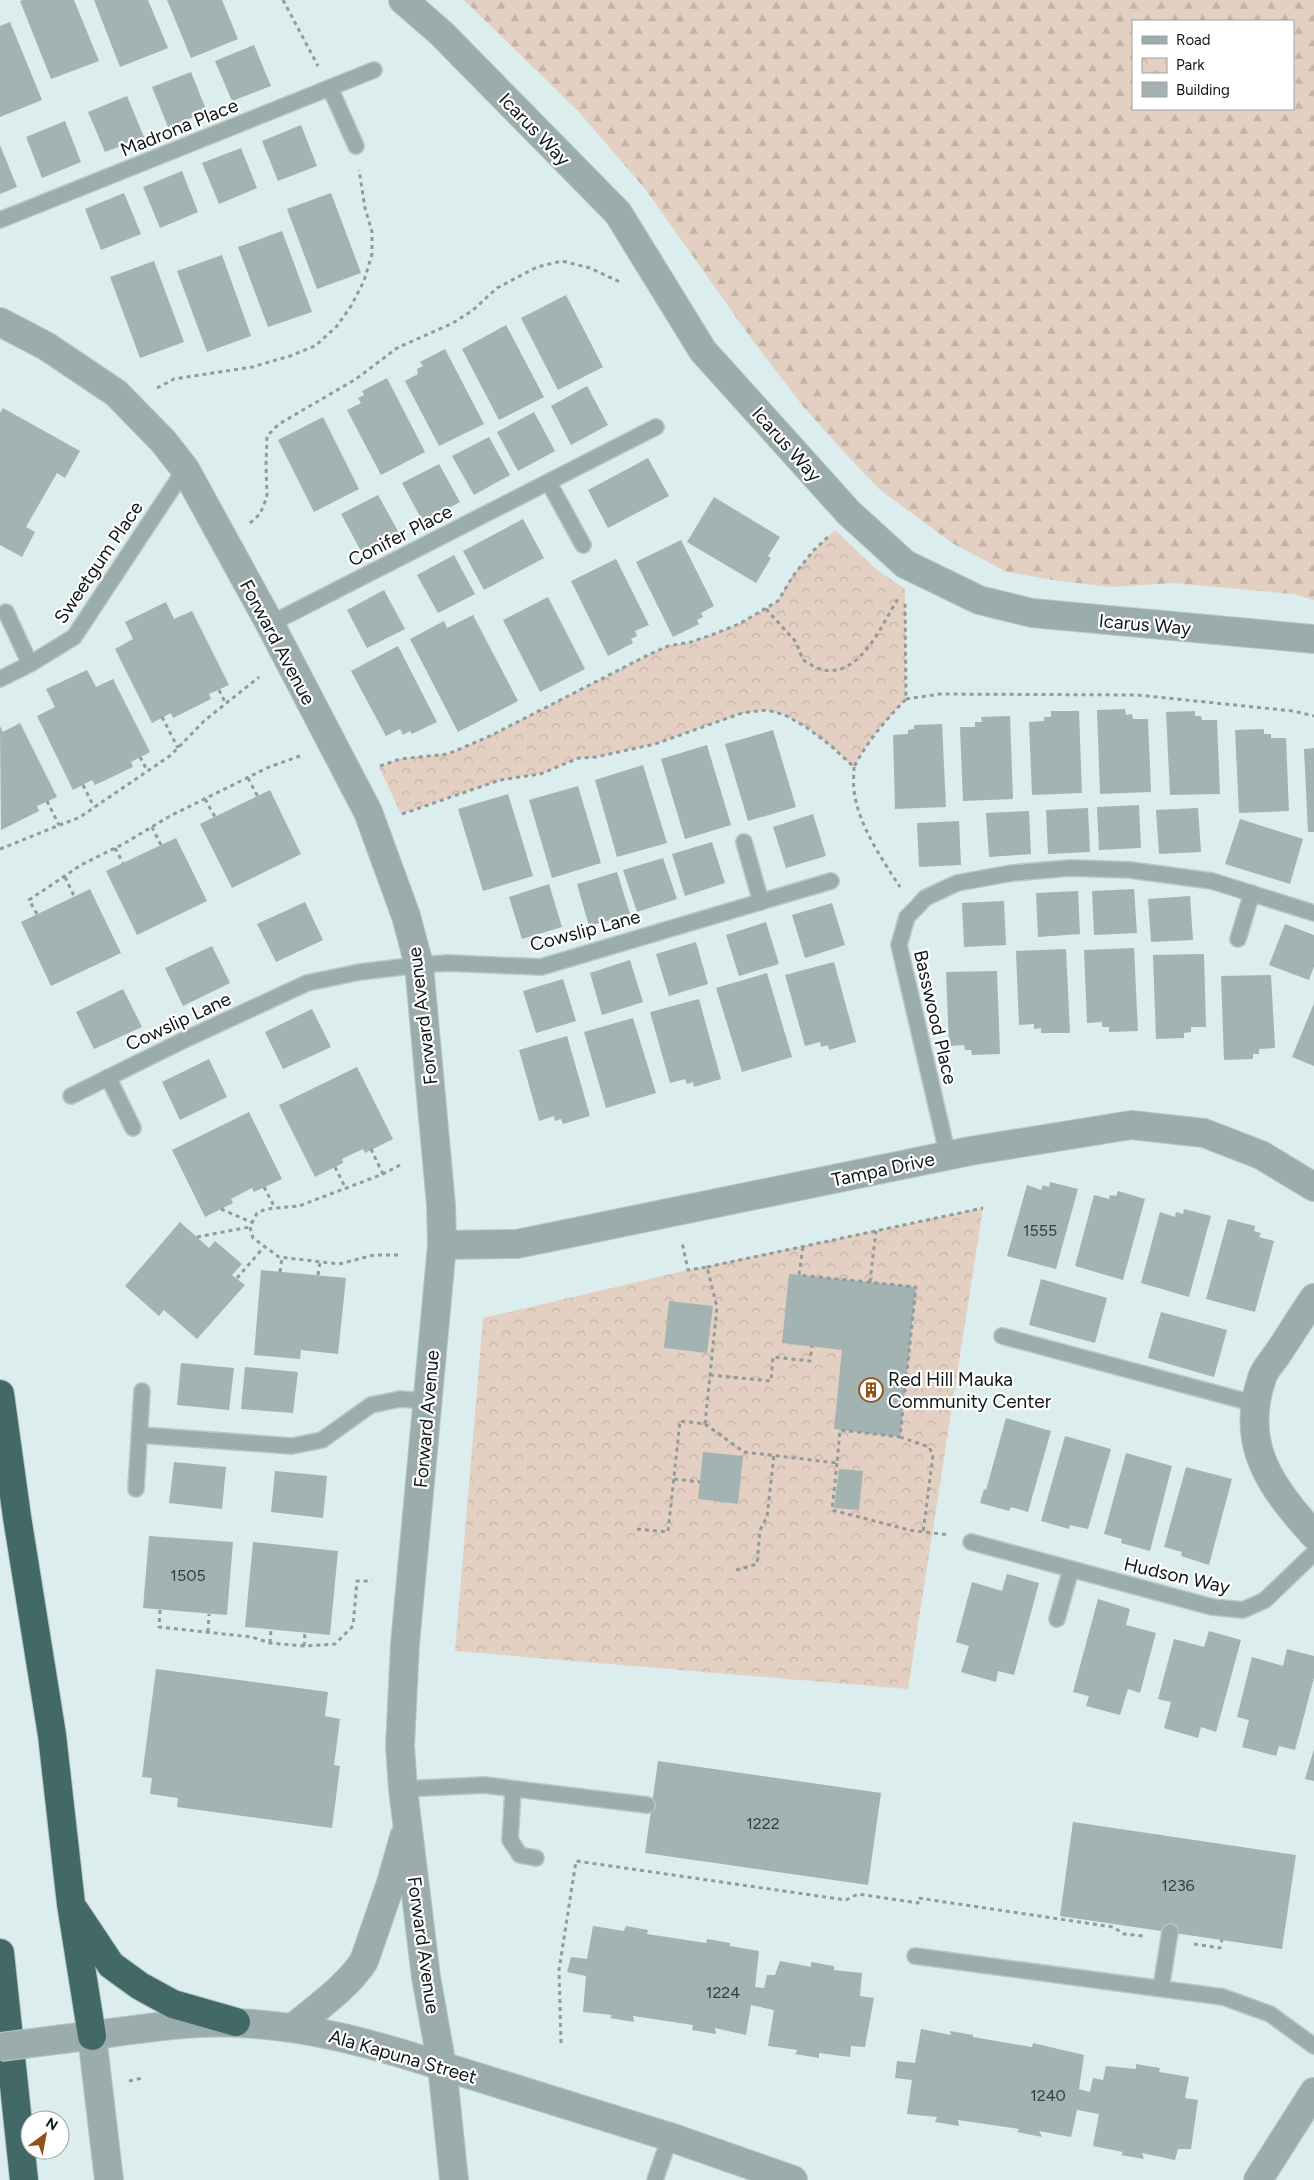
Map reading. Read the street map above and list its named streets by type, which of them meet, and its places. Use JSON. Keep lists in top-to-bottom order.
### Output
{
  "streets": {
    "street": [
      "Icarus Way",
      "Forward Avenue",
      "Tampa Drive",
      "Ala Kapuna Street"
    ],
    "lane": [
      "Madrona Place",
      "Conifer Place",
      "Sweetgum Place",
      "Cowslip Lane",
      "Basswood Place",
      "Hudson Way"
    ]
  },
  "crossings": [
    ["Conifer Place", "Forward Avenue"],
    ["Sweetgum Place", "Forward Avenue"],
    ["Forward Avenue", "Cowslip Lane"],
    ["Forward Avenue", "Tampa Drive"],
    ["Forward Avenue", "Ala Kapuna Street"],
    ["Basswood Place", "Tampa Drive"]
  ],
  "places": {
    "building": ["Red Hill Mauka Community Center"]
  },
  "house_numbers": [
    "1555",
    "1505",
    "1222",
    "1236",
    "1224",
    "1240"
  ],
  "legend": ["Road", "Park", "Building"],
  "north": "top right"
}
